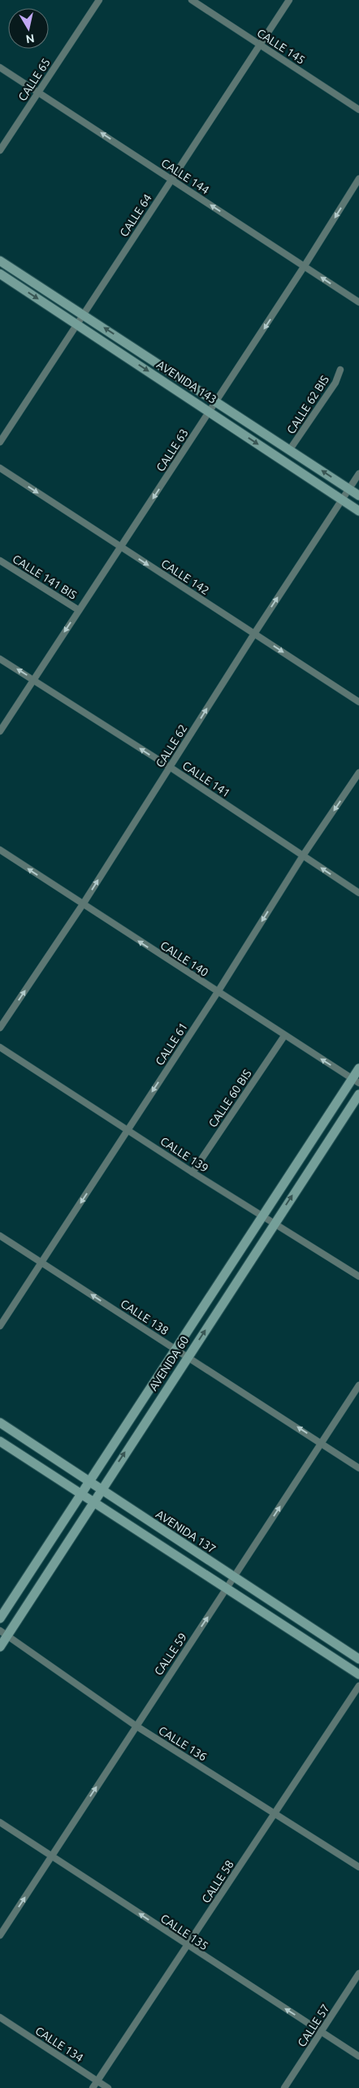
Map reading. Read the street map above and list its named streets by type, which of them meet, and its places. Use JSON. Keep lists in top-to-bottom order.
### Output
{
  "streets": {
    "main road": ["AVENIDA 143", "AVENIDA 60", "AVENIDA 137"],
    "street": [
      "CALLE 145",
      "CALLE 65",
      "CALLE 144",
      "CALLE 64",
      "CALLE 62 BIS",
      "CALLE 63",
      "CALLE 141 BIS",
      "CALLE 142",
      "CALLE 62",
      "CALLE 141",
      "CALLE 140",
      "CALLE 61",
      "CALLE 60 BIS",
      "CALLE 139",
      "CALLE 138",
      "CALLE 59",
      "CALLE 136",
      "CALLE 58",
      "CALLE 135",
      "CALLE 57",
      "CALLE 134"
    ]
  },
  "crossings": [
    ["CALLE 145", "CALLE 64"],
    ["CALLE 65", "CALLE 144"],
    ["CALLE 144", "CALLE 64"],
    ["CALLE 144", "CALLE 63"],
    ["CALLE 64", "AVENIDA 143"],
    ["AVENIDA 143", "CALLE 62 BIS"],
    ["AVENIDA 143", "CALLE 63"],
    ["AVENIDA 143", "CALLE 62"],
    ["CALLE 63", "CALLE 141 BIS"],
    ["CALLE 63", "CALLE 142"],
    ["CALLE 63", "CALLE 141"],
    ["CALLE 142", "CALLE 62"],
    ["CALLE 62", "CALLE 141"],
    ["CALLE 62", "CALLE 140"],
    ["CALLE 141", "CALLE 61"],
    ["CALLE 140", "CALLE 61"],
    ["CALLE 140", "CALLE 60 BIS"],
    ["CALLE 140", "AVENIDA 60"],
    ["CALLE 61", "CALLE 139"],
    ["CALLE 61", "CALLE 138"],
    ["CALLE 60 BIS", "CALLE 139"],
    ["CALLE 139", "AVENIDA 60"],
    ["CALLE 138", "AVENIDA 60"],
    ["CALLE 138", "CALLE 59"],
    ["AVENIDA 60", "AVENIDA 137"],
    ["AVENIDA 60", "CALLE 136"],
    ["AVENIDA 137", "CALLE 59"],
    ["CALLE 59", "CALLE 136"],
    ["CALLE 59", "CALLE 135"],
    ["CALLE 136", "CALLE 58"],
    ["CALLE 58", "CALLE 135"],
    ["CALLE 58", "CALLE 134"],
    ["CALLE 135", "CALLE 57"]
  ],
  "one_way": [
    "CALLE 144",
    "CALLE 63",
    "CALLE 142",
    "CALLE 62",
    "CALLE 141",
    "CALLE 140",
    "CALLE 61",
    "CALLE 138",
    "CALLE 59",
    "CALLE 135"
  ],
  "north": "bottom"
}
